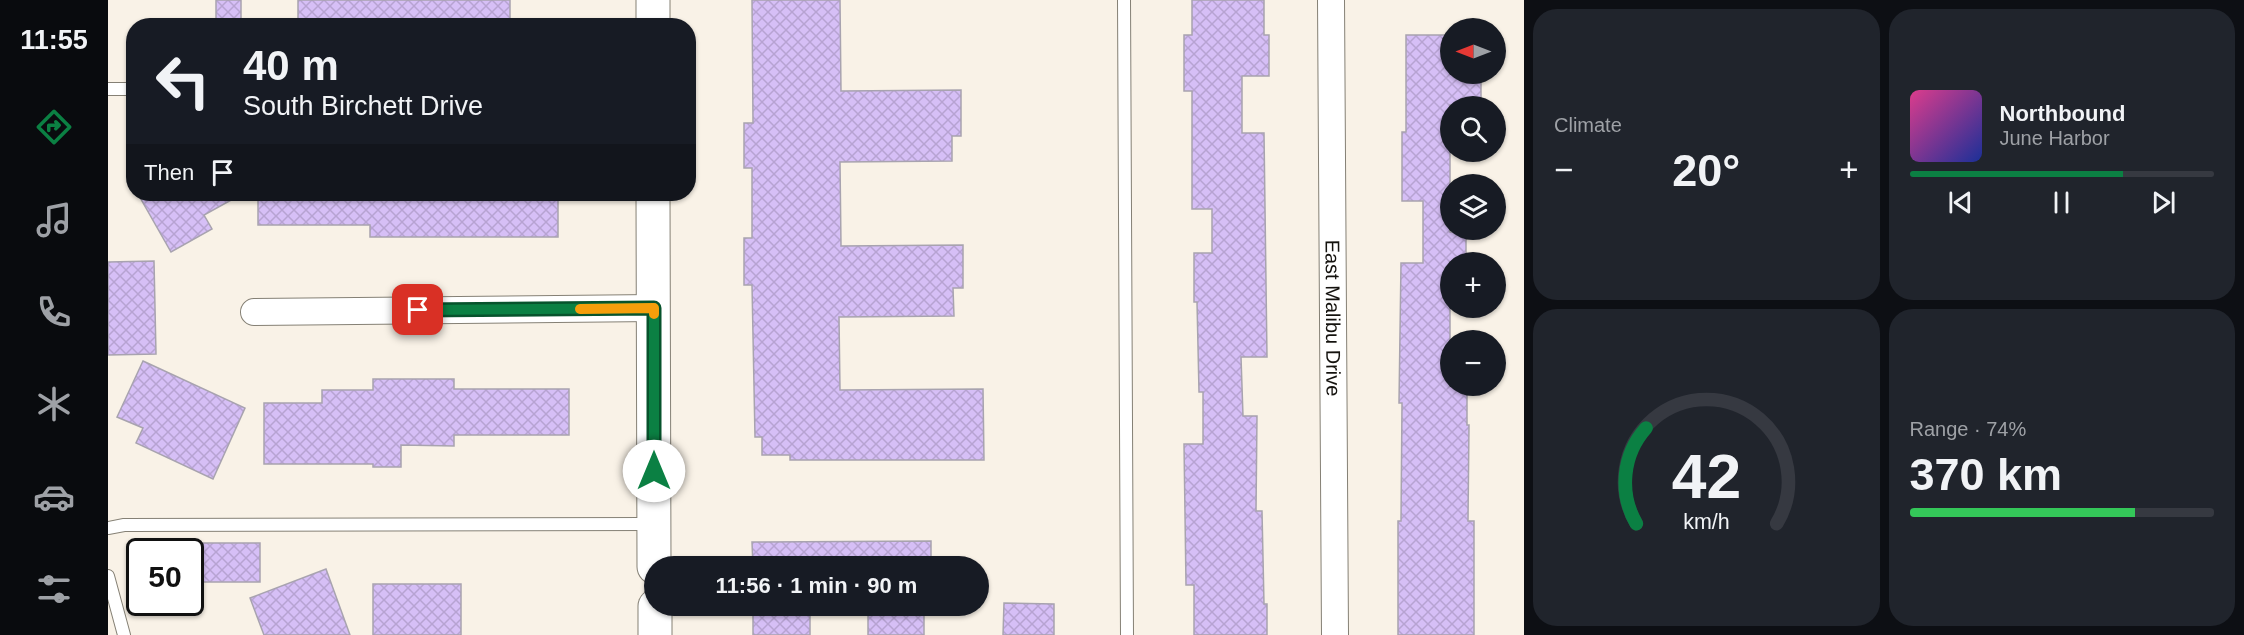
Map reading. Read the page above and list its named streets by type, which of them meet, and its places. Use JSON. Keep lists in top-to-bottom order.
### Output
{
  "streets": {
    "street": ["East Malibu Drive"]
  },
  "north": "left",
  "page": {
    "tabs": "11:55",
    "tile": [
      "Climate",
      ["Range · 74%", "370 km"]
    ],
    "map_buttons": ["+", "−"],
    "turn": ["40 m", "South Birchett Drive"],
    "song": ["Northbound", "June Harbor"],
    "then": "Then",
    "heat": ["−", "20°", "+"],
    "limit": "50",
    "trip": "11:56 · 1 min · 90 m",
    "gauge": ["42", "km/h"]
  }
}
